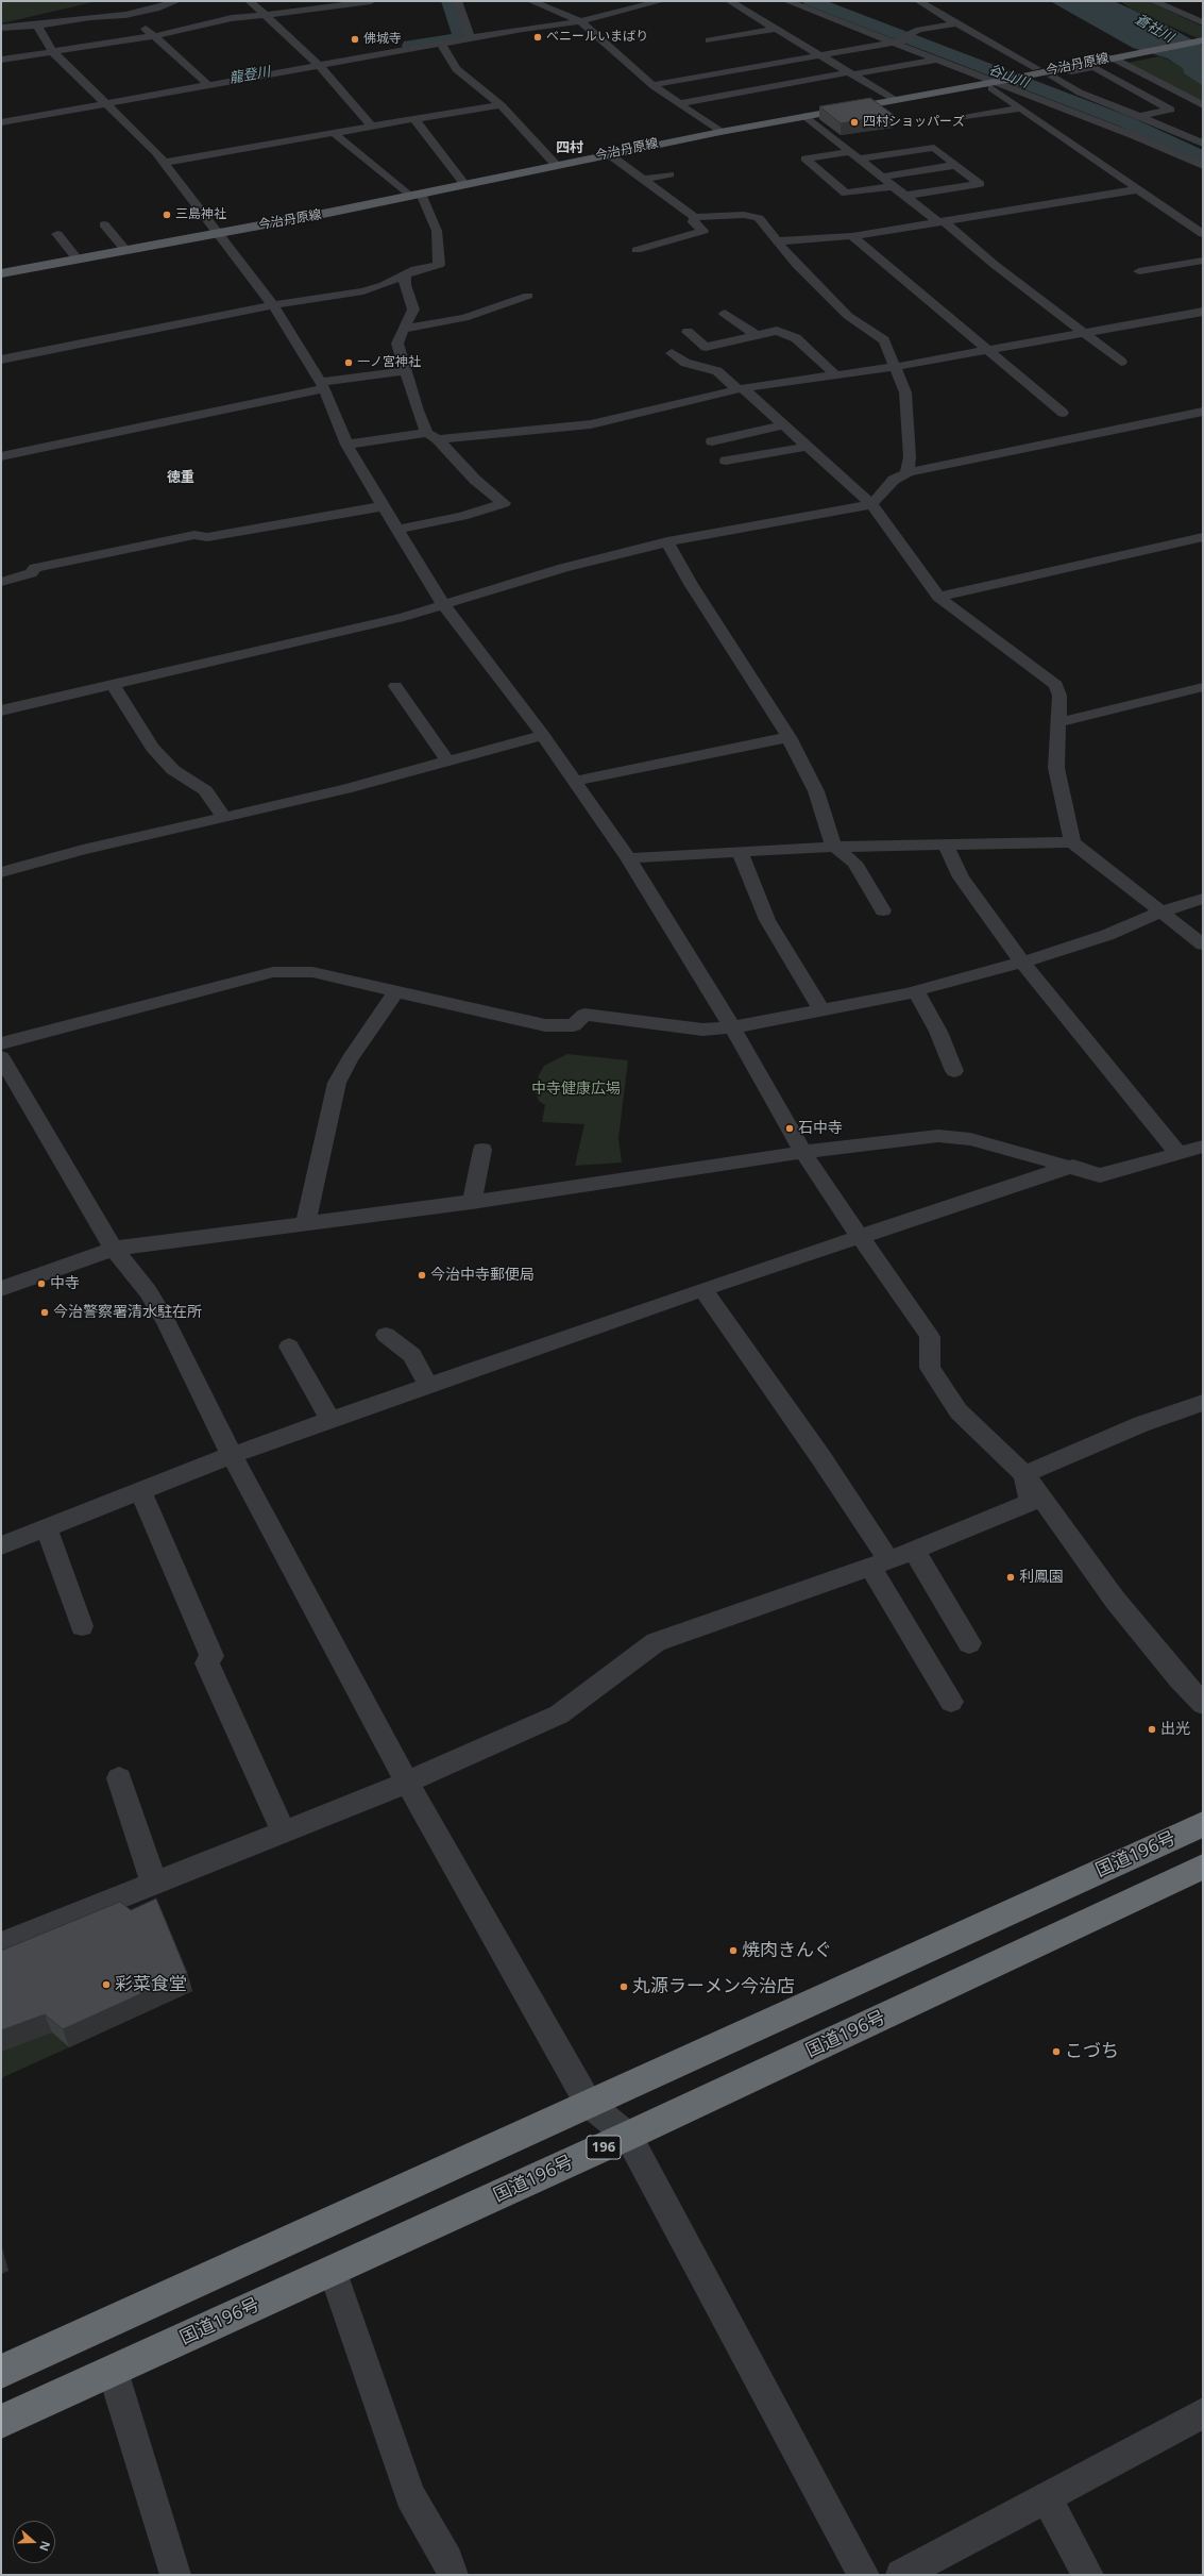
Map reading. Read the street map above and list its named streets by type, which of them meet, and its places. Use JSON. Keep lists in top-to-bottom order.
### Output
{
  "streets": {
    "highway": ["国道196号", "196"],
    "main road": ["今治丹原線"]
  },
  "districts": ["四村", "徳重"],
  "water": ["蒼社川", "龍登川", "谷山川"],
  "parks": ["中寺健康広場"],
  "places": [
    "べニールいまばり",
    "佛城寺",
    "四村ショッパーズ",
    "三島神社",
    "一ノ宮神社",
    "石中寺",
    "今治中寺郵便局",
    "中寺",
    "今治警察署清水駐在所",
    "利鳳園",
    "出光",
    "焼肉きんぐ",
    "彩菜食堂",
    "丸源ラーメン今治店",
    "こづち"
  ],
  "north": "right"
}
